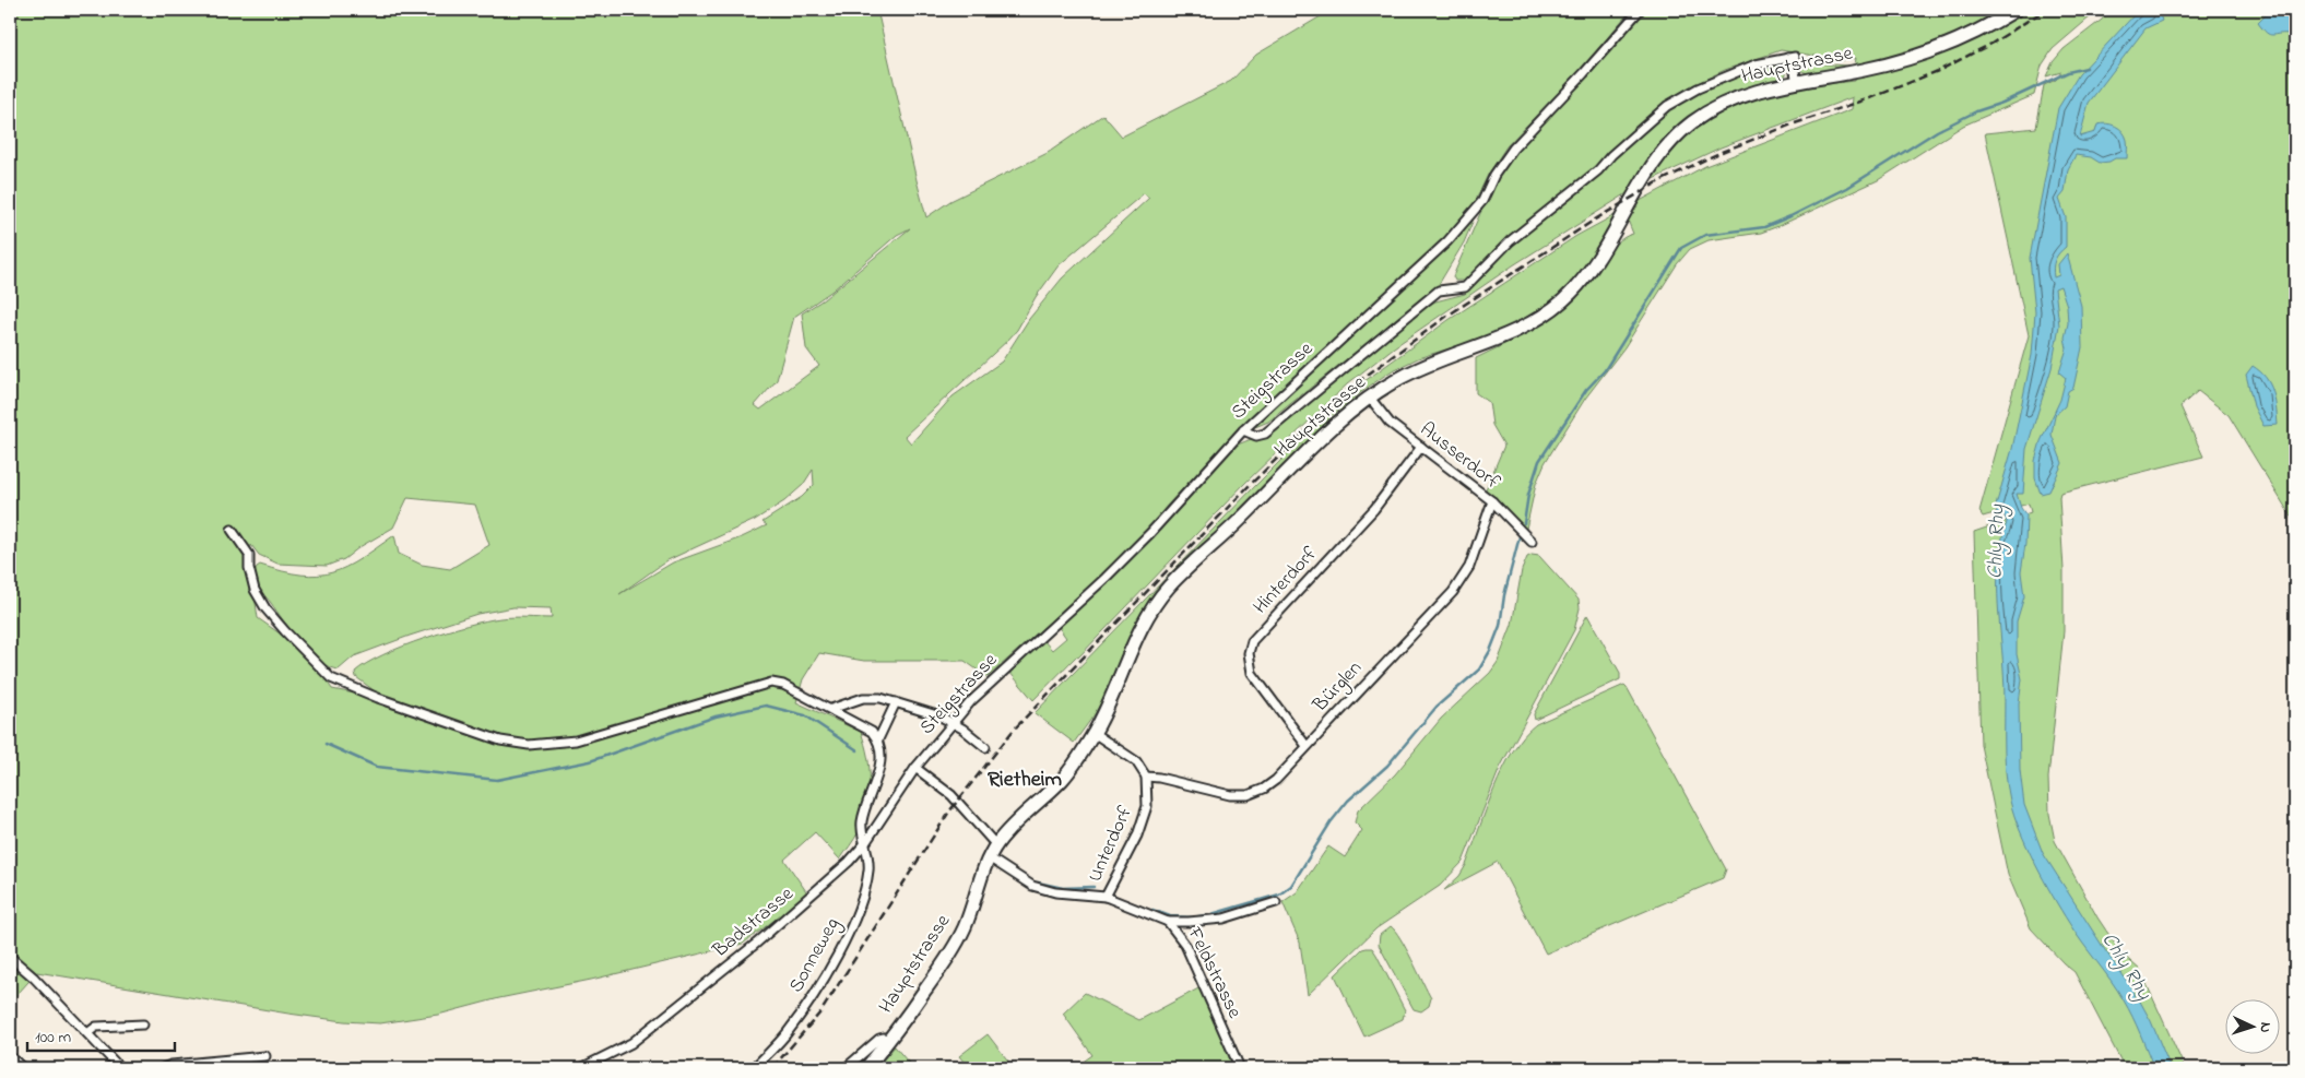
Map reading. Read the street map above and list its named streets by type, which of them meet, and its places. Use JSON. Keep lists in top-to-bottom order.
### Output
{
  "streets": {
    "main road": ["Hauptstrasse"],
    "street": [
      "Steigstrasse",
      "Ausserdorf",
      "Hinterdorf",
      "Bürglen",
      "Unterdorf",
      "Badstrasse",
      "Sonneweg",
      "Feldstrasse"
    ]
  },
  "crossings": [
    ["Hauptstrasse", "Ausserdorf"],
    ["Hauptstrasse", "Feldstrasse"],
    ["Steigstrasse", "Badstrasse"],
    ["Ausserdorf", "Hinterdorf"],
    ["Ausserdorf", "Bürglen"],
    ["Hinterdorf", "Bürglen"],
    ["Bürglen", "Unterdorf"],
    ["Unterdorf", "Feldstrasse"],
    ["Badstrasse", "Sonneweg"]
  ],
  "districts": ["Rietheim"],
  "water": ["Chly Rhy"],
  "scale_bar": "100 m",
  "north": "right"
}
